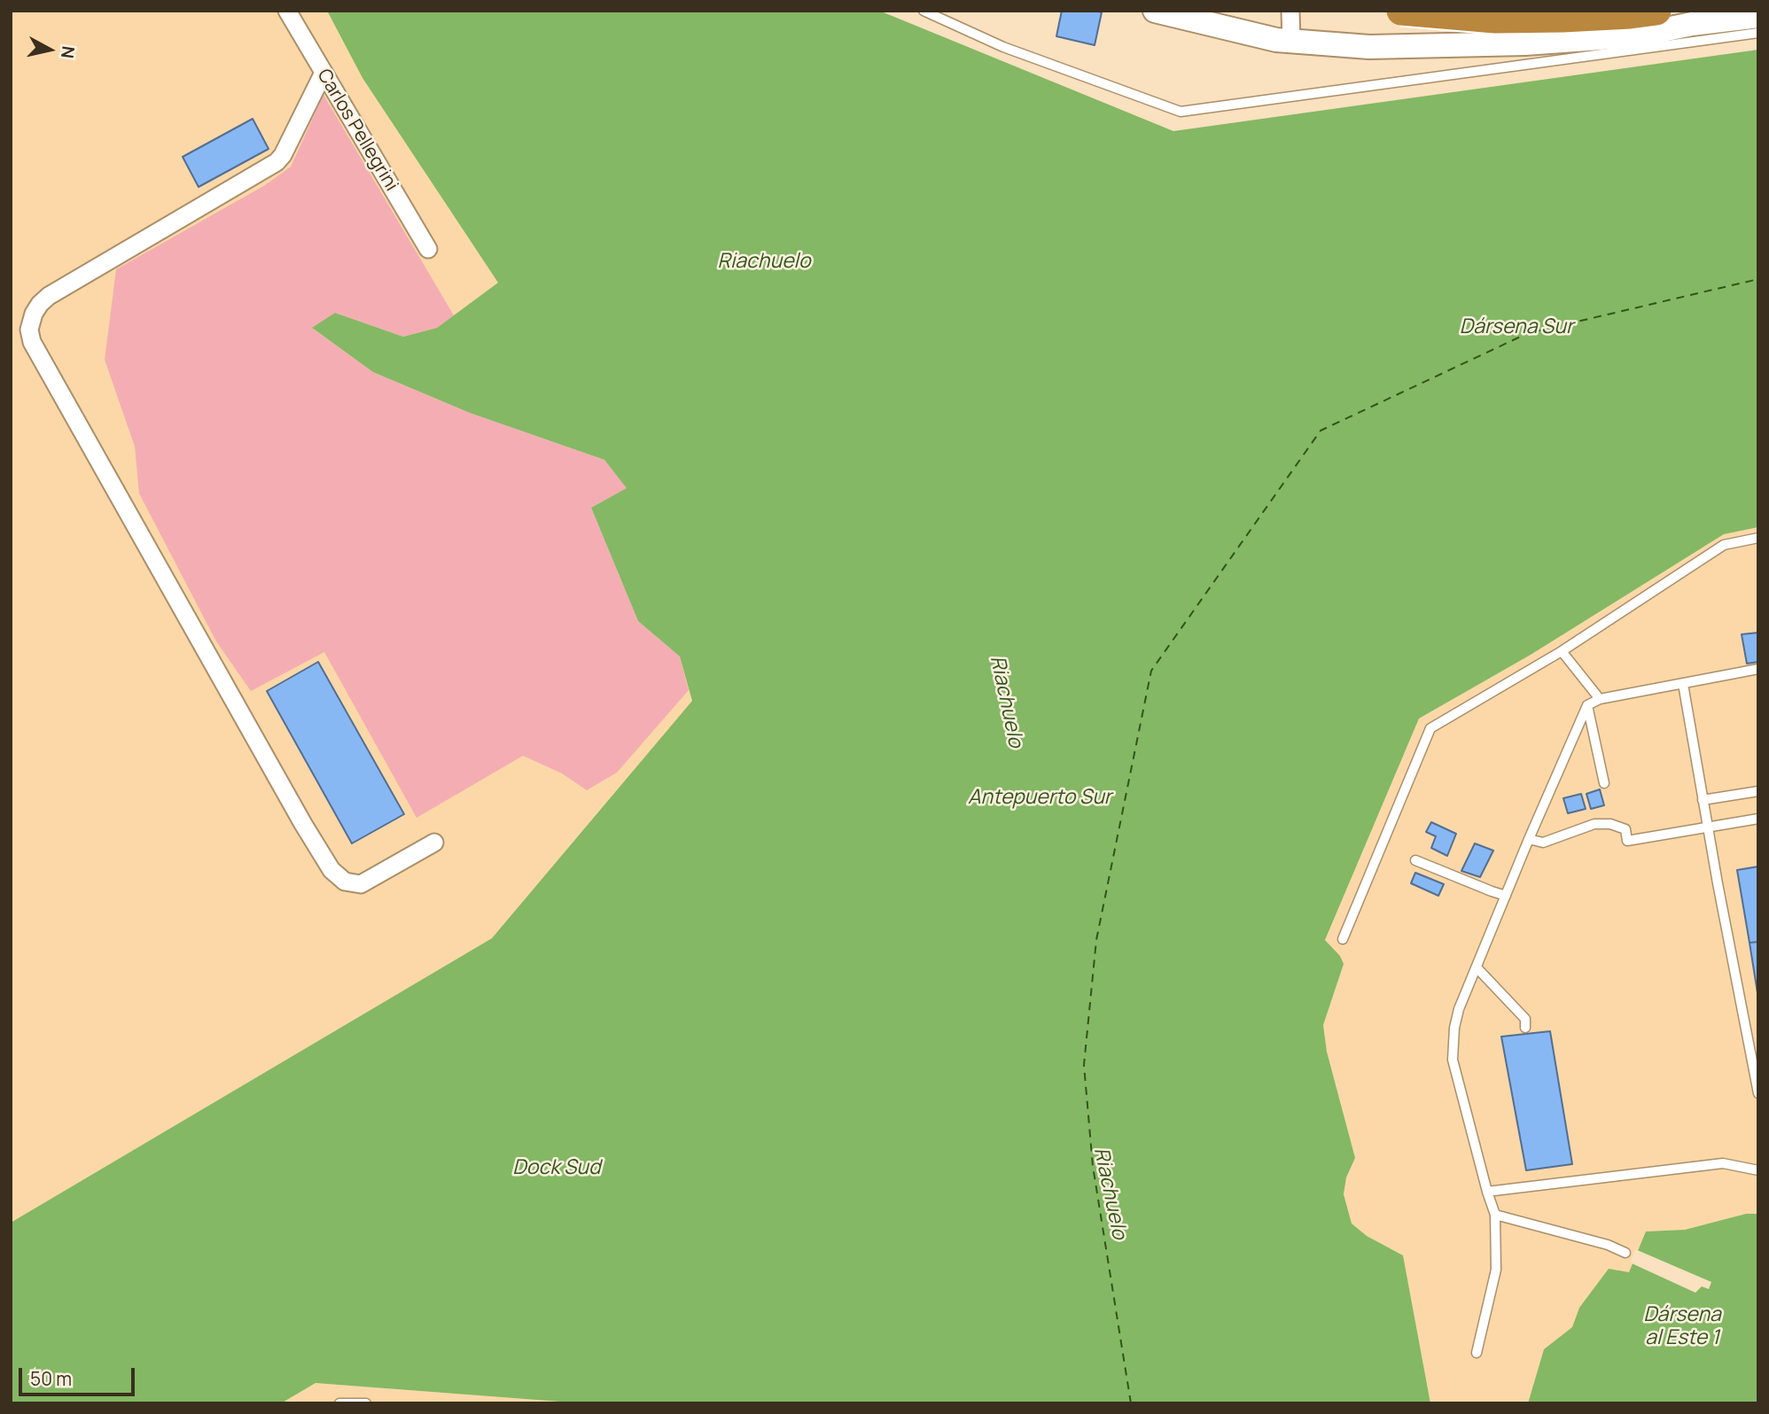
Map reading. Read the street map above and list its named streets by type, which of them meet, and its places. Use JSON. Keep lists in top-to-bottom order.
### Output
{
  "streets": {
    "street": ["Carlos Pellegrini"]
  },
  "water": [
    "Riachuelo",
    "Dársena Sur",
    "Antepuerto Sur",
    "Dock Sud",
    "Dársena al Este 1"
  ],
  "scale_bar": "50 m",
  "north": "right"
}
